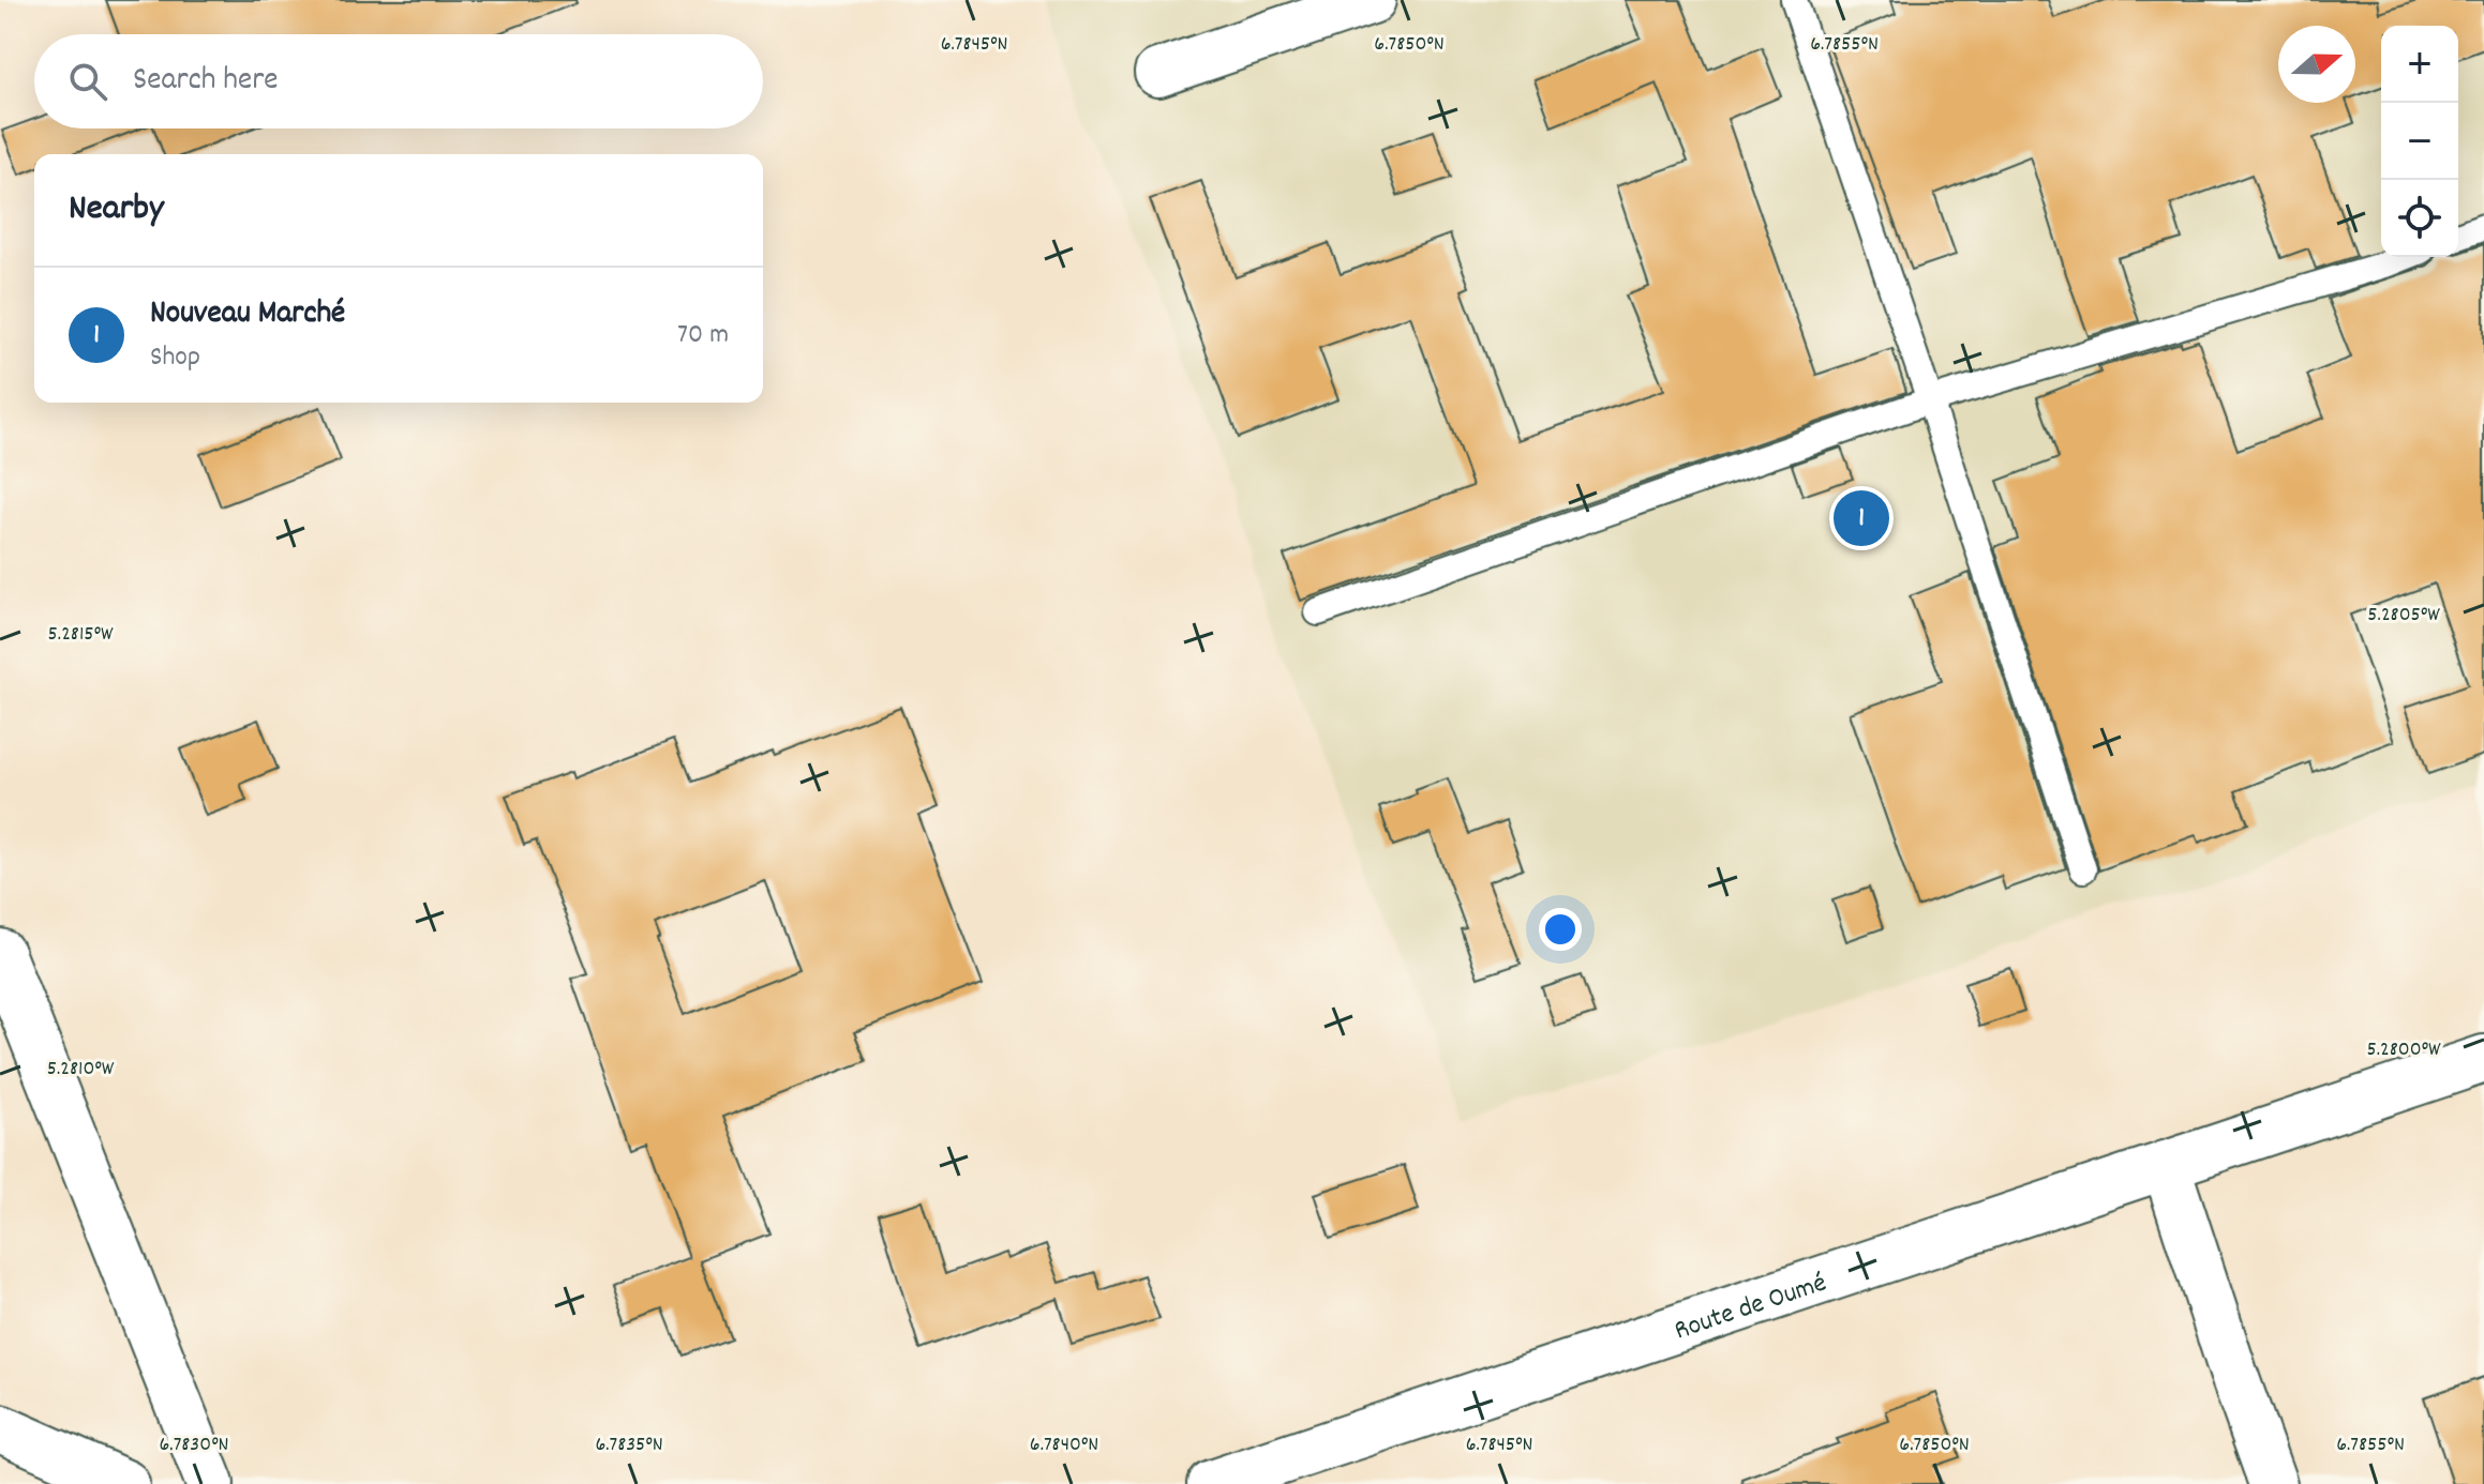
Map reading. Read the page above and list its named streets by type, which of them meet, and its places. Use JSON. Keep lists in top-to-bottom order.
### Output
{
  "streets": {
    "street": ["Route de Oumé"]
  },
  "north": "right",
  "page": {
    "map_buttons": ["+", "−"],
    "search": "Search here",
    "heading": "Nearby",
    "list": [
      {
        "mark": "1",
        "name": "Nouveau Marché",
        "note": "Shop",
        "value": "70 m"
      }
    ],
    "pins": "1"
  },
  "coordinates": [
    "6.7845°N",
    "6.7850°N",
    "6.7855°N",
    "5.2805°W",
    "5.2815°W",
    "5.2800°W",
    "5.2810°W",
    "6.7830°N",
    "6.7835°N",
    "6.7840°N"
  ]
}
